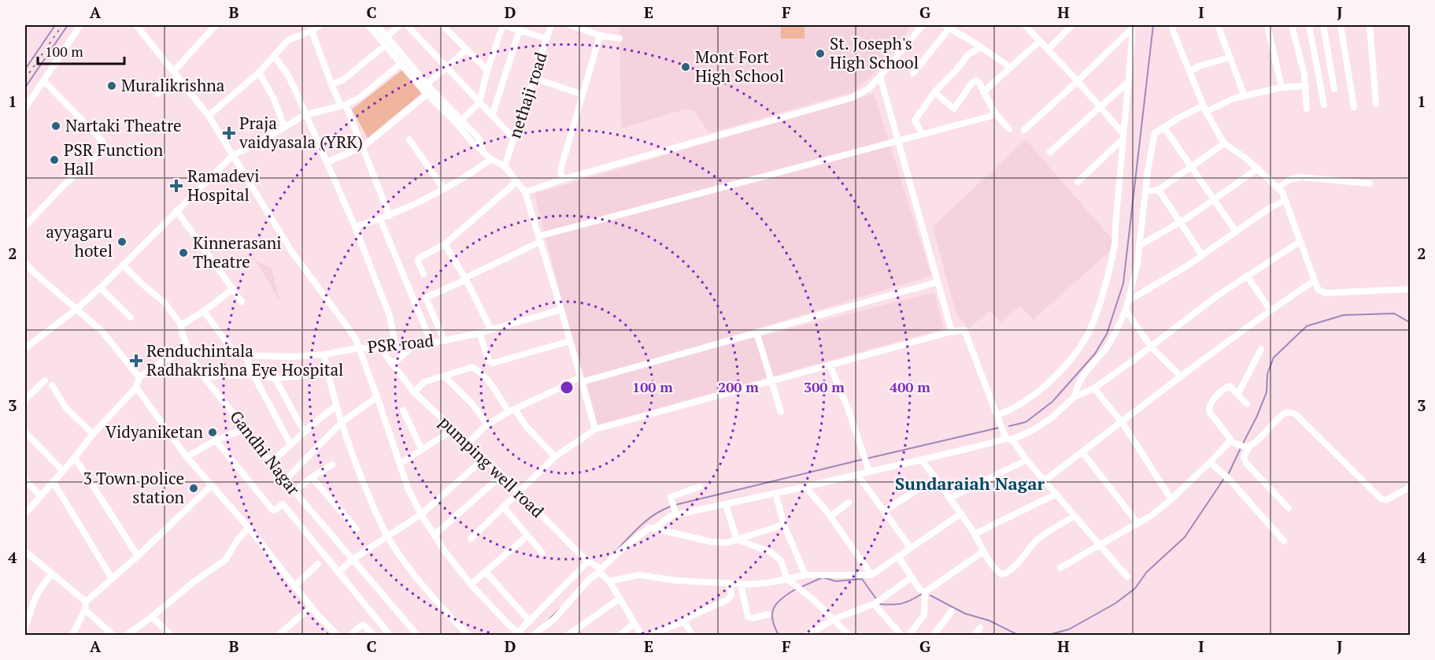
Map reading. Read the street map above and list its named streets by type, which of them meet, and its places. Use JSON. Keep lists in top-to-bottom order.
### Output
{
  "streets": {
    "street": [
      "nethaji road",
      "PSR road",
      "Gandhi Nagar",
      "pumping well road"
    ]
  },
  "crossings": [
    ["PSR road", "Gandhi Nagar"],
    ["PSR road", "pumping well road"]
  ],
  "districts": ["Sundaraiah Nagar"],
  "places": {
    "other": [
      "St. Joseph's High School",
      "Mont Fort High School",
      "Muralikrishna",
      "Nartaki Theatre",
      "PSR Function Hall",
      "ayyagaru hotel",
      "Kinnerasani Theatre",
      "Vidyaniketan",
      "3 Town police station"
    ],
    "health": ["Praja vaidyasala (YRK)", "Ramadevi Hospital", "Renduchintala Radhakrishna Eye Hospital"]
  },
  "scale_bar": "100 m",
  "grid": {
    "columns": [
      "A",
      "B",
      "C",
      "D",
      "E",
      "F",
      "G",
      "H",
      "I",
      "J"
    ],
    "rows": [
      "1",
      "2",
      "3",
      "4"
    ]
  },
  "rings": [
    "100 m",
    "200 m",
    "300 m",
    "400 m"
  ]
}
